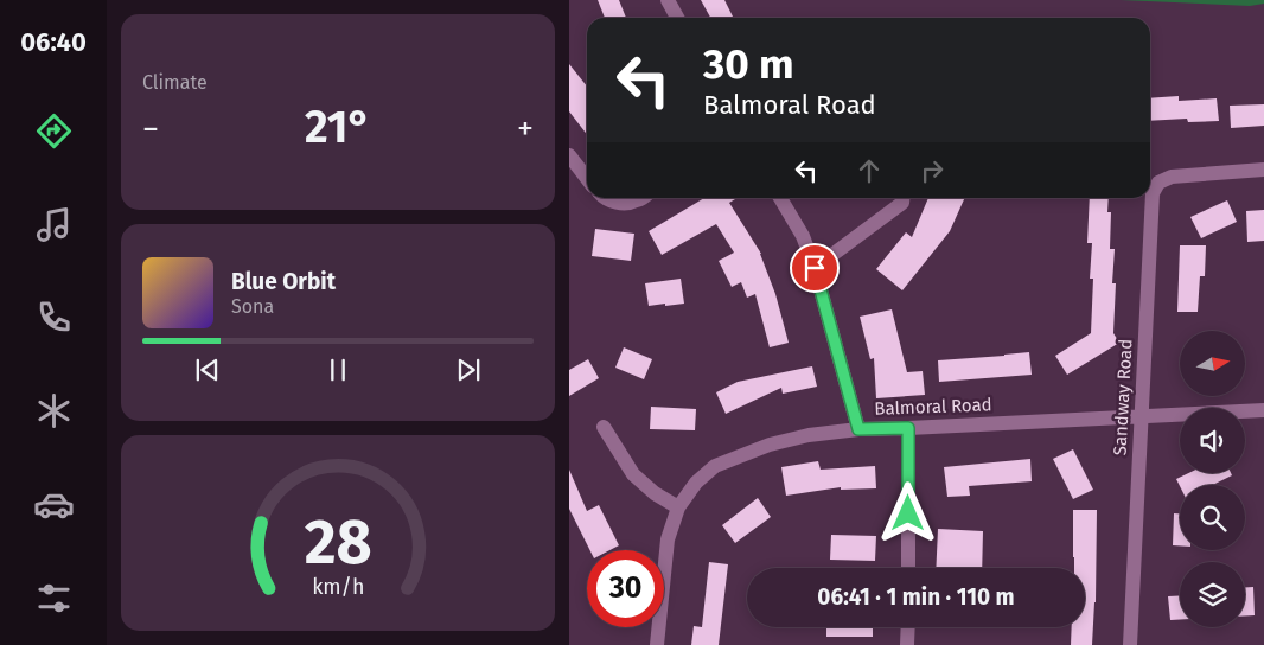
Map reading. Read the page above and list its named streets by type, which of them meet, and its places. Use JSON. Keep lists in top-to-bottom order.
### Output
{
  "streets": {
    "street": ["Sandway Road", "Balmoral Road"]
  },
  "crossings": [
    ["Sandway Road", "Balmoral Road"]
  ],
  "north": "right",
  "page": {
    "tabs": "06:40",
    "tile": "Climate",
    "turn": ["30 m", "Balmoral Road"],
    "heat": ["−", "21°", "+"],
    "song": ["Blue Orbit", "Sona"],
    "limit": "30",
    "trip": "06:41 · 1 min · 110 m",
    "gauge": ["28", "km/h"]
  }
}
